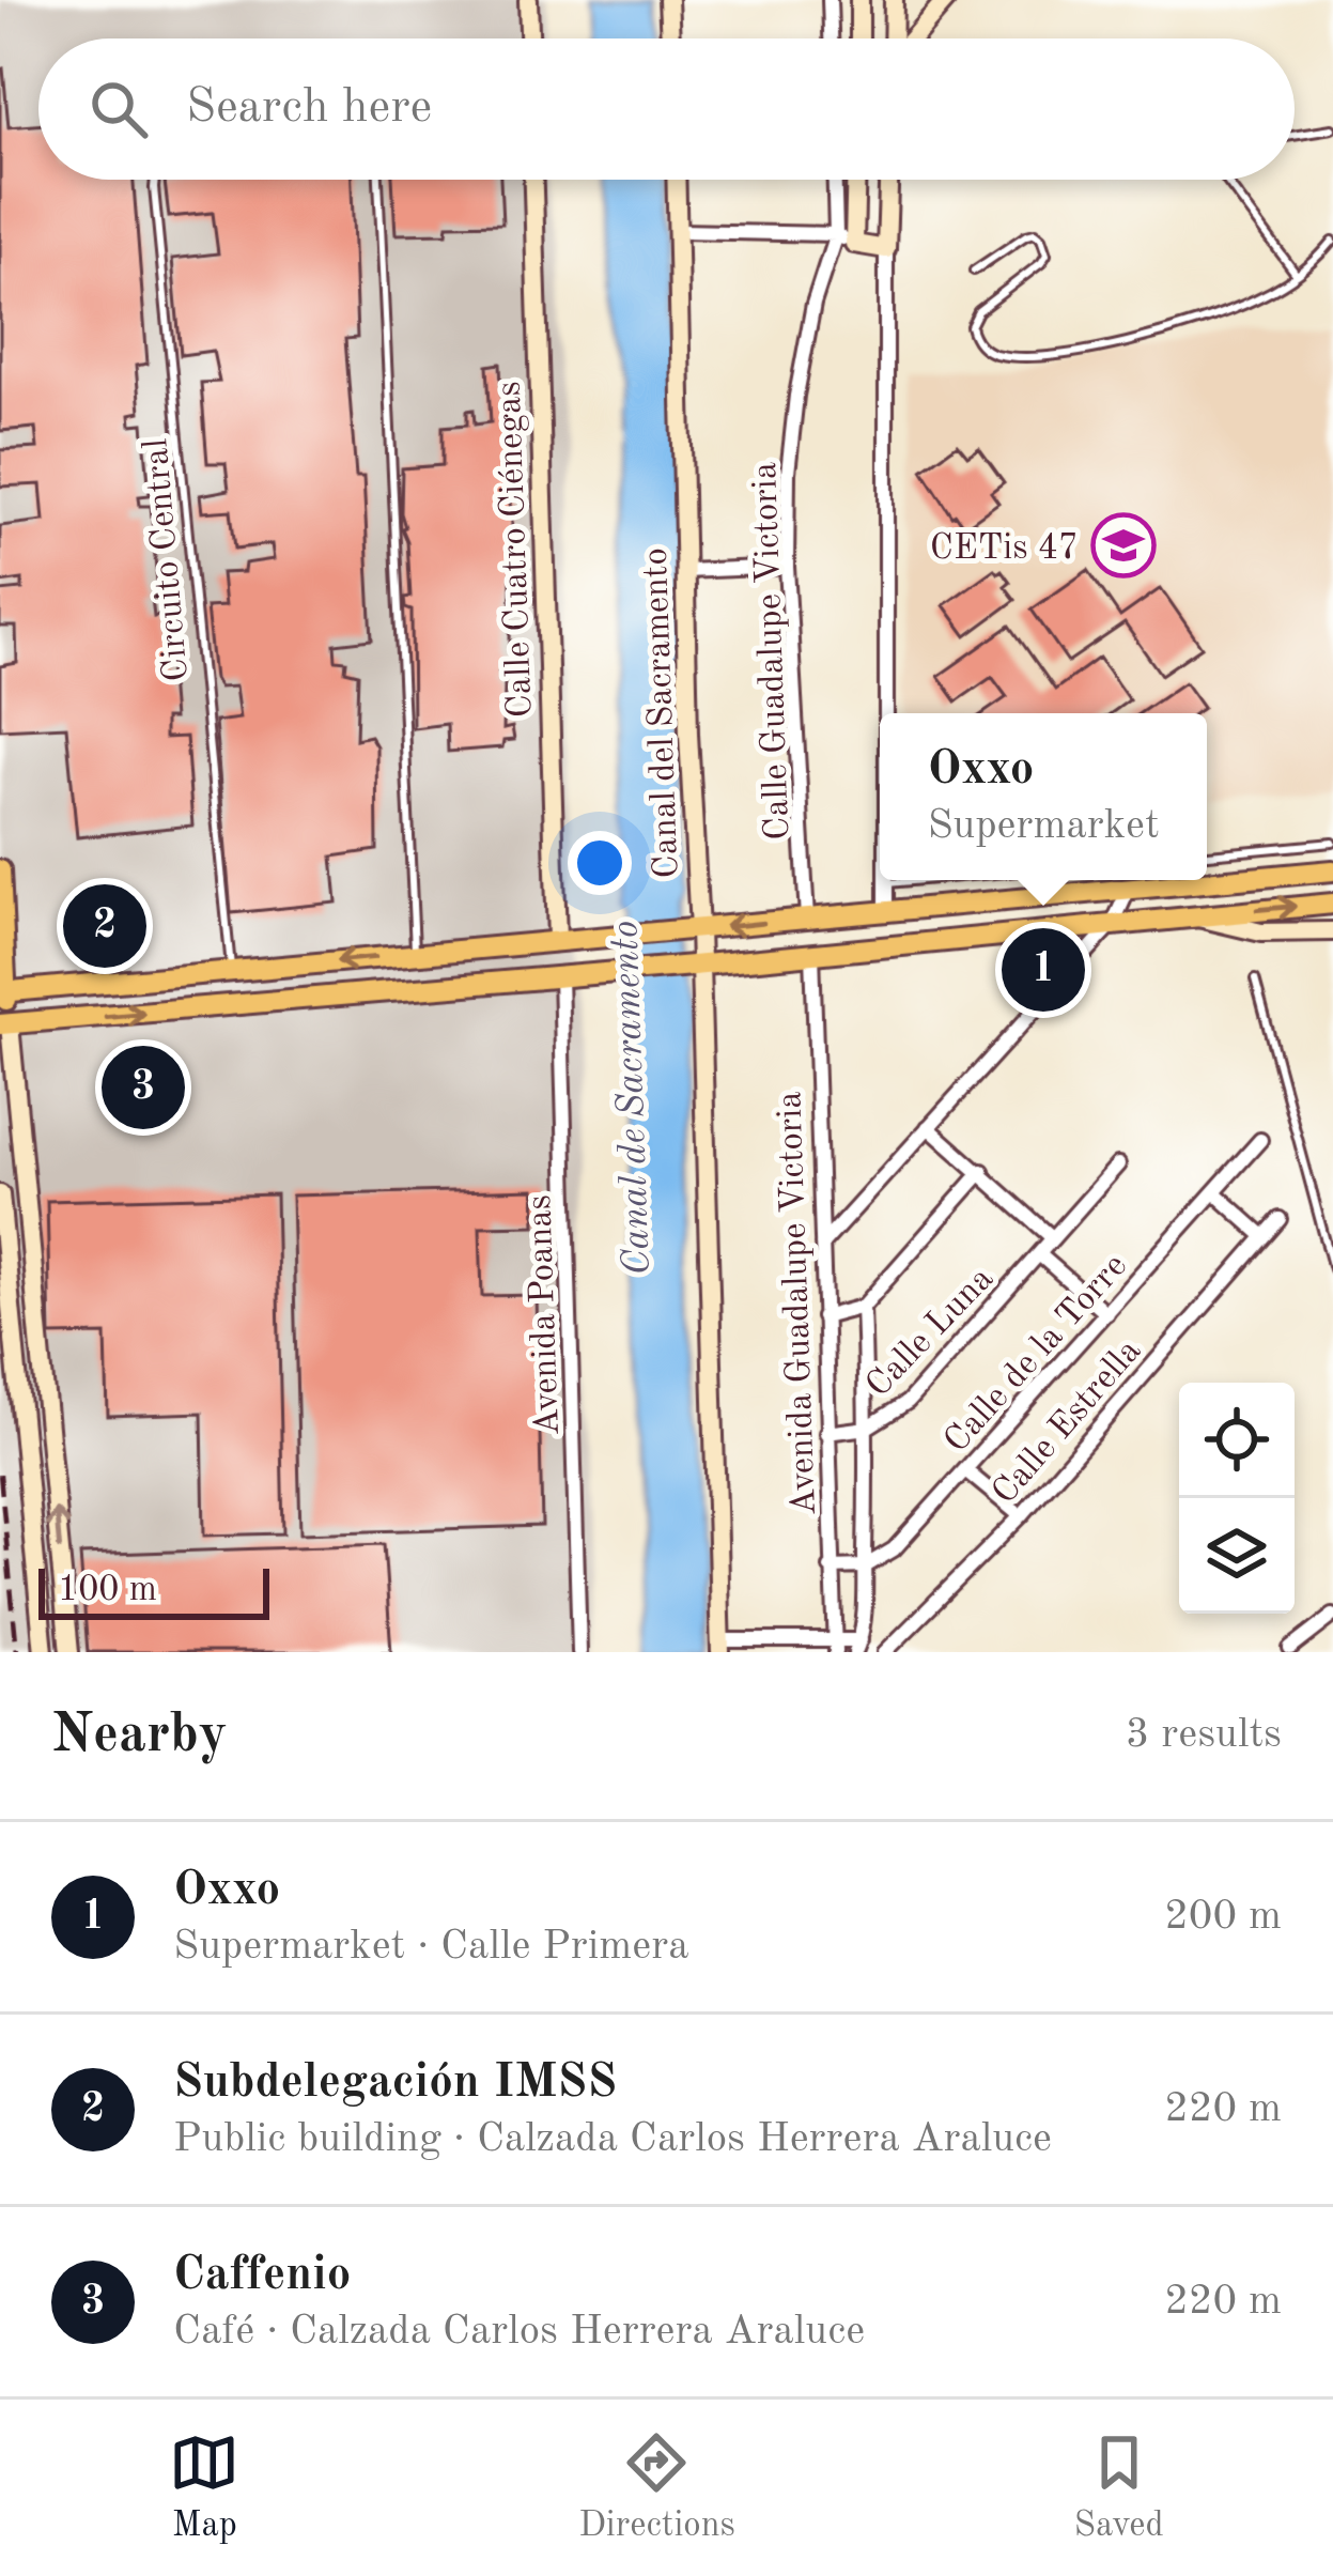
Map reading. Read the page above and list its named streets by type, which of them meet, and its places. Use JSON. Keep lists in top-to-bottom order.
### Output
{
  "streets": {
    "street": [
      "Calle Cuatro Ciénegas",
      "Calle Guadalupe Victoria",
      "Canal del Sacramento",
      "Avenida Guadalupe Victoria",
      "Avenida Poanas",
      "Calle Luna",
      "Calle de la Torre",
      "Calle Estrella"
    ],
    "lane": ["Circuito Central"]
  },
  "crossings": [
    ["Avenida Guadalupe Victoria", "Calle Luna"],
    ["Avenida Guadalupe Victoria", "Calle de la Torre"]
  ],
  "water": ["Canal de Sacramento"],
  "places": {
    "school or university": ["CETis 47"]
  },
  "scale_bar": "100 m",
  "page": {
    "search": "Search here",
    "popup": ["Oxxo", "Supermarket"],
    "pins": ["2", "1", "3"],
    "scale": "100 m",
    "heading": ["Nearby", "3 results"],
    "list": [
      {
        "mark": "1",
        "name": "Oxxo",
        "note": "Supermarket · Calle Primera",
        "value": "200 m"
      },
      {
        "mark": "2",
        "name": "Subdelegación IMSS",
        "note": "Public building · Calzada Carlos Herrera Araluce",
        "value": "220 m"
      },
      {
        "mark": "3",
        "name": "Caffenio",
        "note": "Café · Calzada Carlos Herrera Araluce",
        "value": "220 m"
      }
    ],
    "nav": ["Map", "Directions", "Saved"]
  }
}
